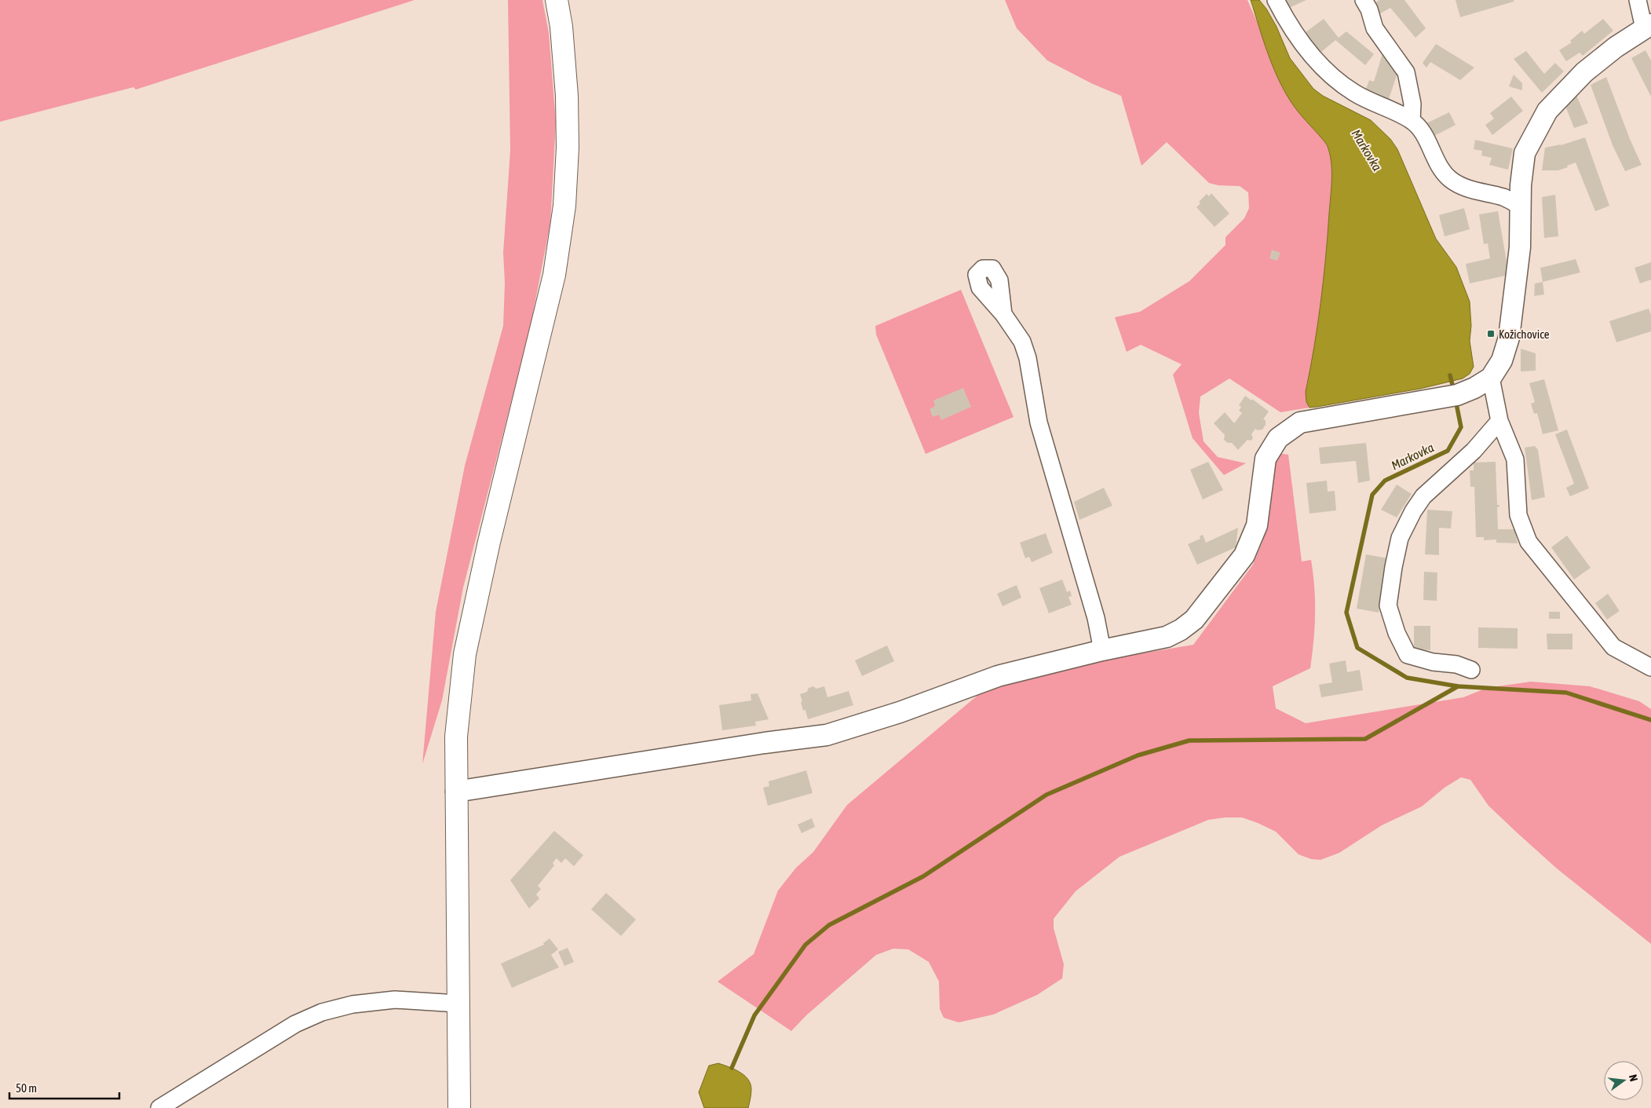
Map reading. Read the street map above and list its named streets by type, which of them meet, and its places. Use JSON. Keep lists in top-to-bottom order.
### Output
{
  "water": ["Markovka"],
  "places": {
    "transit": ["Kožichovice"]
  },
  "scale_bar": "50 m",
  "north": "right"
}
